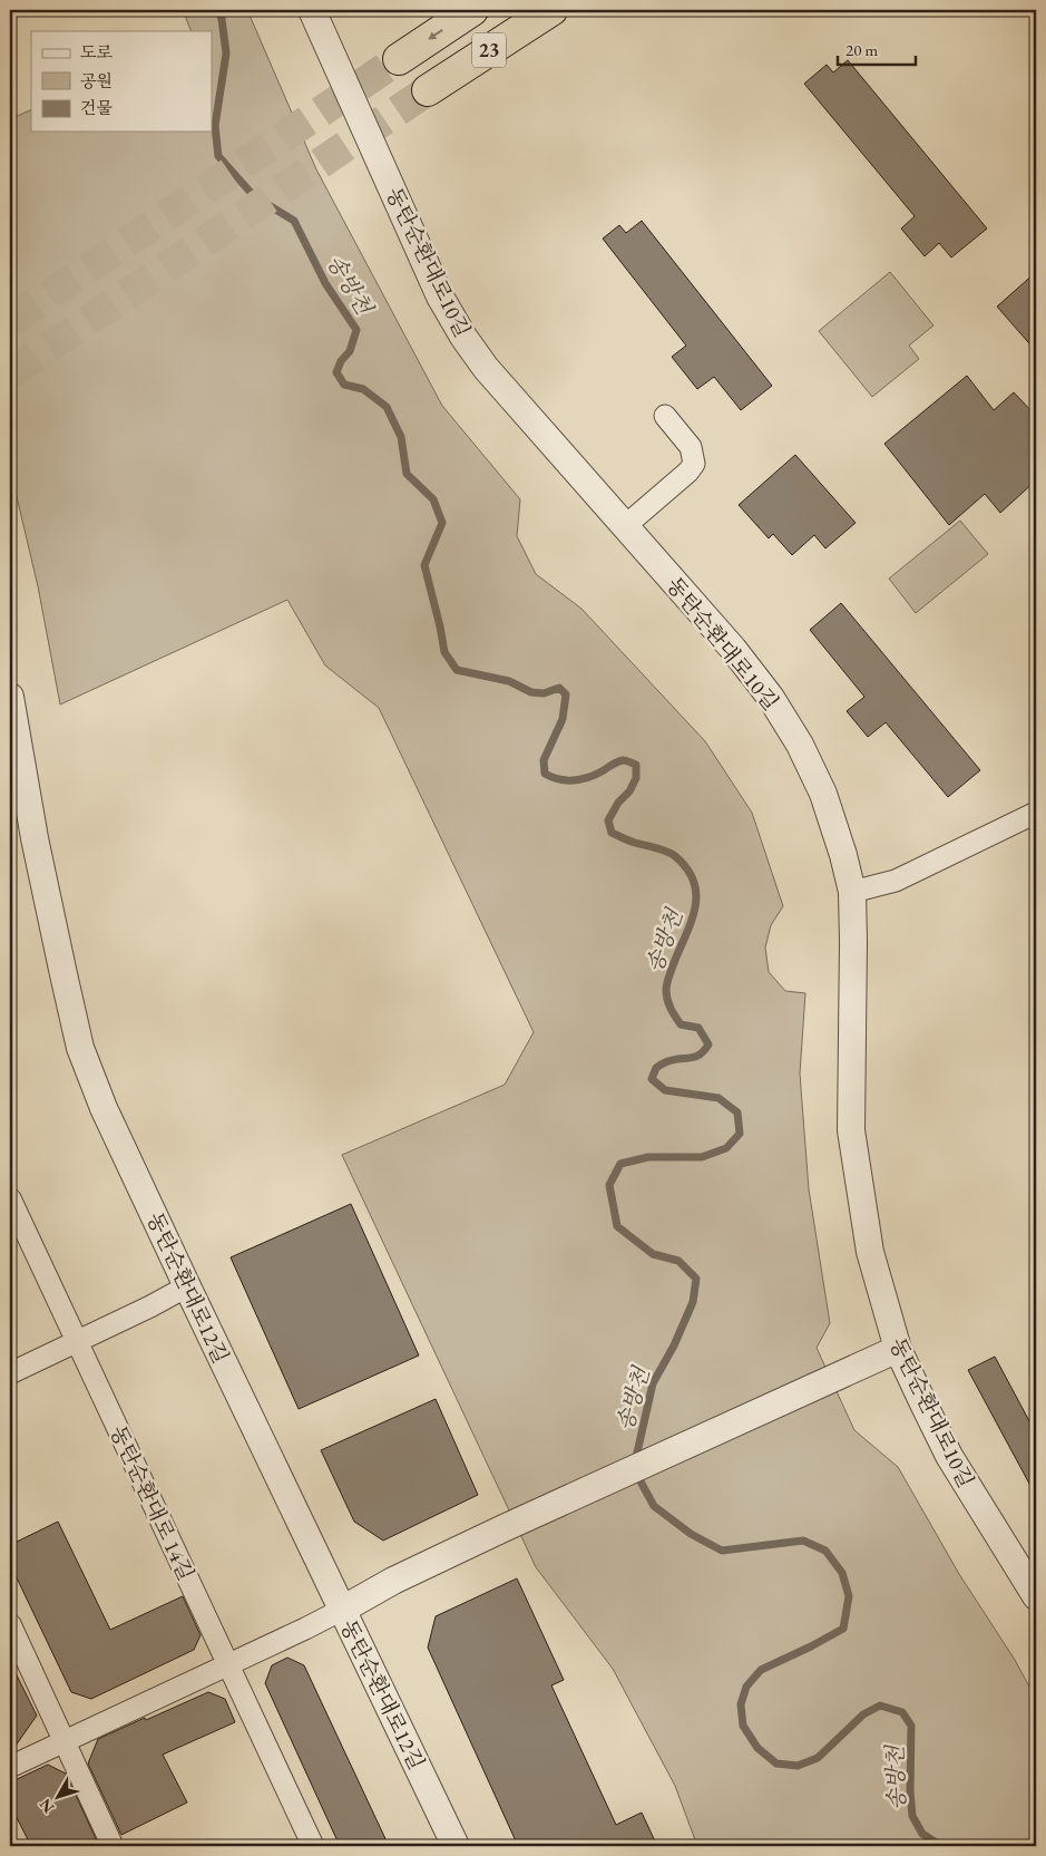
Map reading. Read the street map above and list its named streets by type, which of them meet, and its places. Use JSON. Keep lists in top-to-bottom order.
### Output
{
  "streets": {
    "highway": ["23"],
    "street": ["동탄순환대로10길", "동탄순환대로12길", "동탄순환대로 14길"]
  },
  "water": ["송방천"],
  "legend": ["도로", "공원", "건물"],
  "scale_bar": "20 m",
  "north": "bottom left"
}
